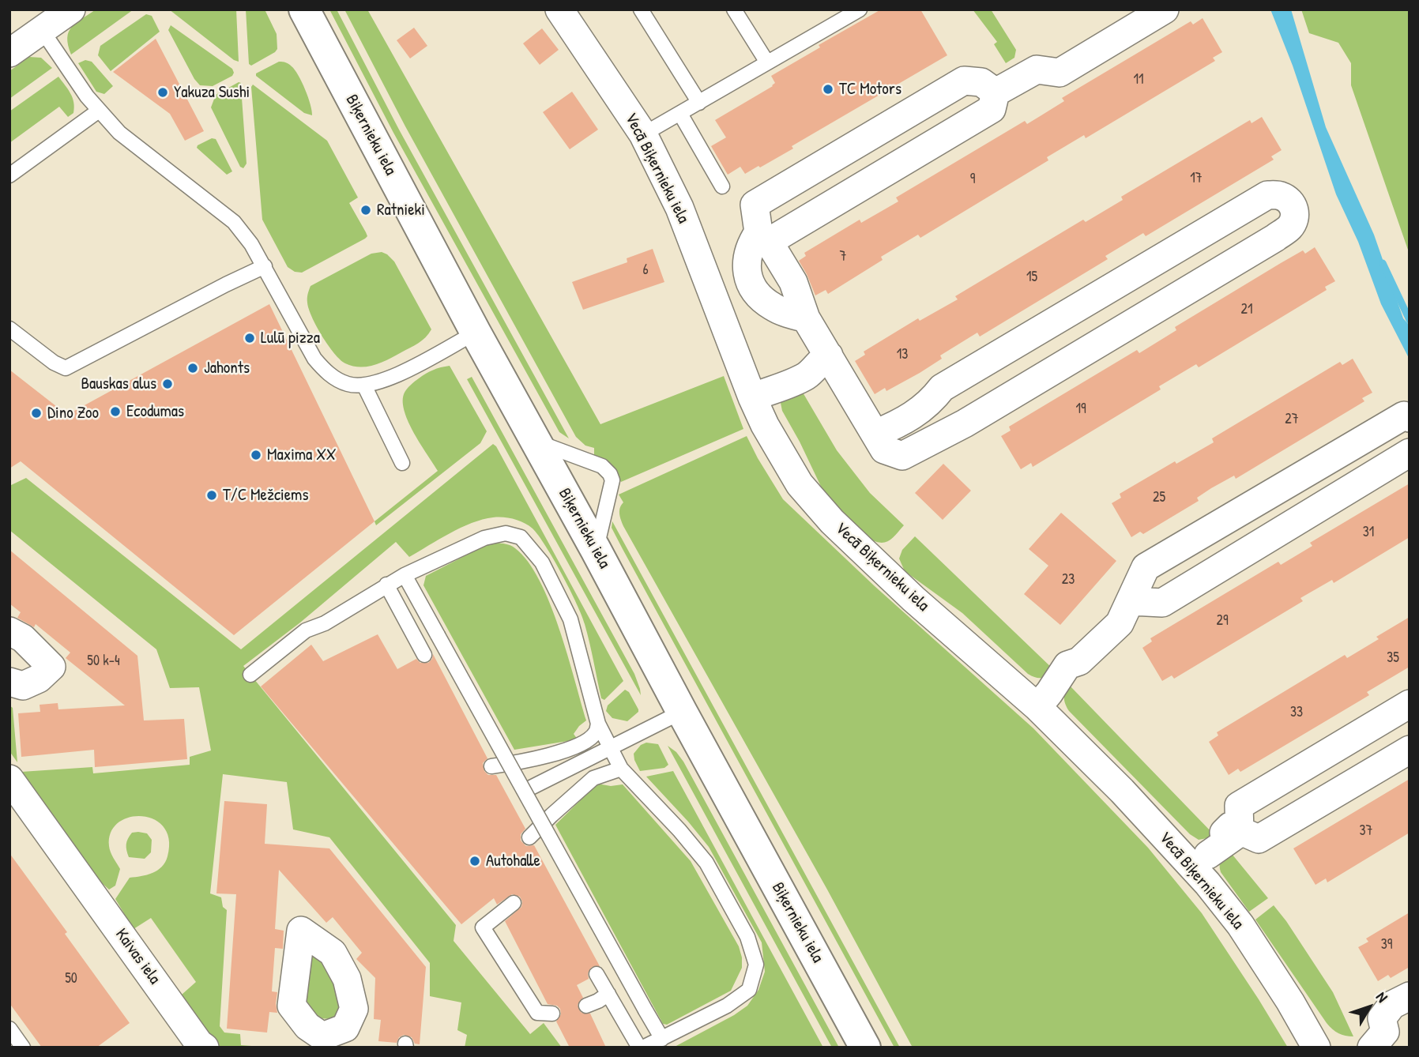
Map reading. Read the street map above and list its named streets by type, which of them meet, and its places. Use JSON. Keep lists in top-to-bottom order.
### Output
{
  "streets": {
    "main road": ["Biķernieku iela"],
    "street": ["Vecā Biķernieku iela", "Kaivas iela"]
  },
  "places": [
    "TC Motors",
    "Yakuza Sushi",
    "Ratnieki",
    "Lulū pizza",
    "Jahonts",
    "Bauskas alus",
    "Ecodumas",
    "Dino Zoo",
    "Maxima XX",
    "T/C Mežciems",
    "Autohalle"
  ],
  "house_numbers": [
    "11",
    "17",
    "9",
    "7",
    "6",
    "15",
    "21",
    "13",
    "19",
    "27",
    "25",
    "31",
    "23",
    "29",
    "35",
    "50 k-4",
    "33",
    "37",
    "39",
    "50"
  ],
  "north": "top right"
}
